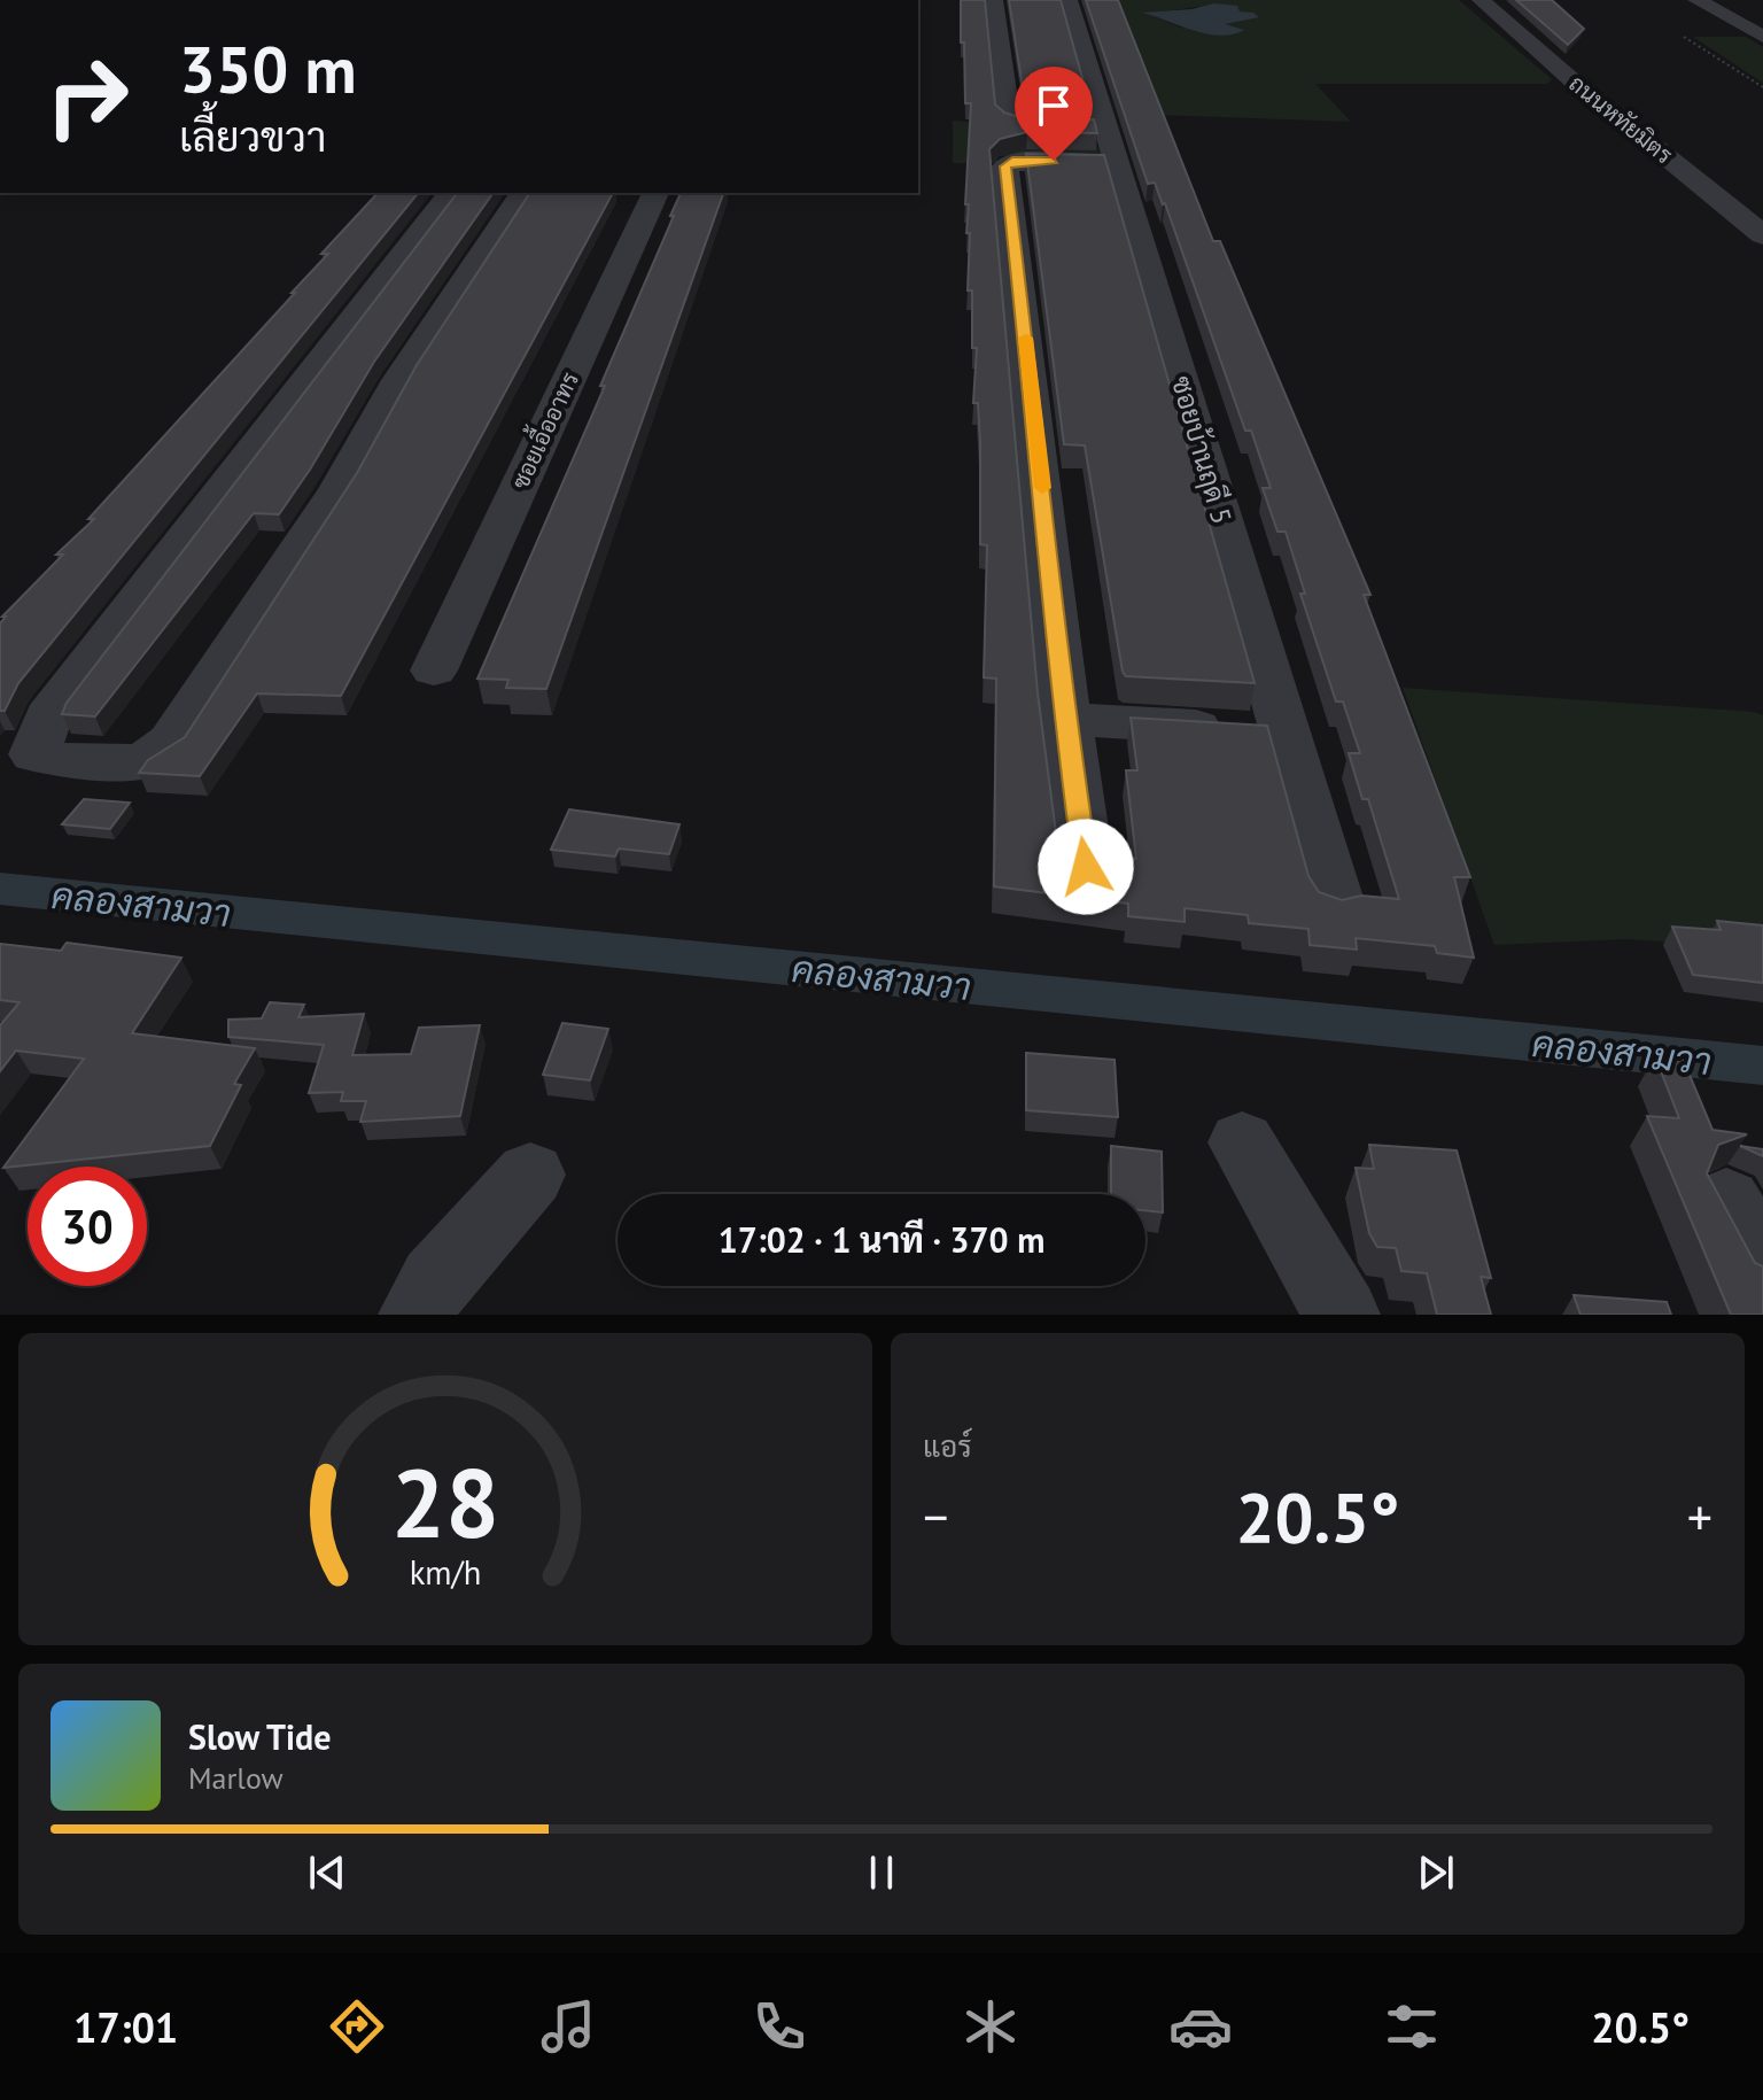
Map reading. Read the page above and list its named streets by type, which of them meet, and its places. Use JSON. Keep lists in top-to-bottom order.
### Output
{
  "streets": {
    "street": ["ถนนหทัยมิตร", "ซอยเอื้ออาทร", "ซอยบ้านฤดี 5"]
  },
  "water": ["คลองสามวา"],
  "page": {
    "turn": ["350 m", "เลี้ยวขวา"],
    "limit": "30",
    "trip": "17:02 · 1 นาที · 370 m",
    "tile": "แอร์",
    "heat": ["−", "20.5°", "+"],
    "song": ["Slow Tide", "Marlow"],
    "tabs": ["17:01", "20.5°"],
    "gauge": ["28", "km/h"]
  }
}
